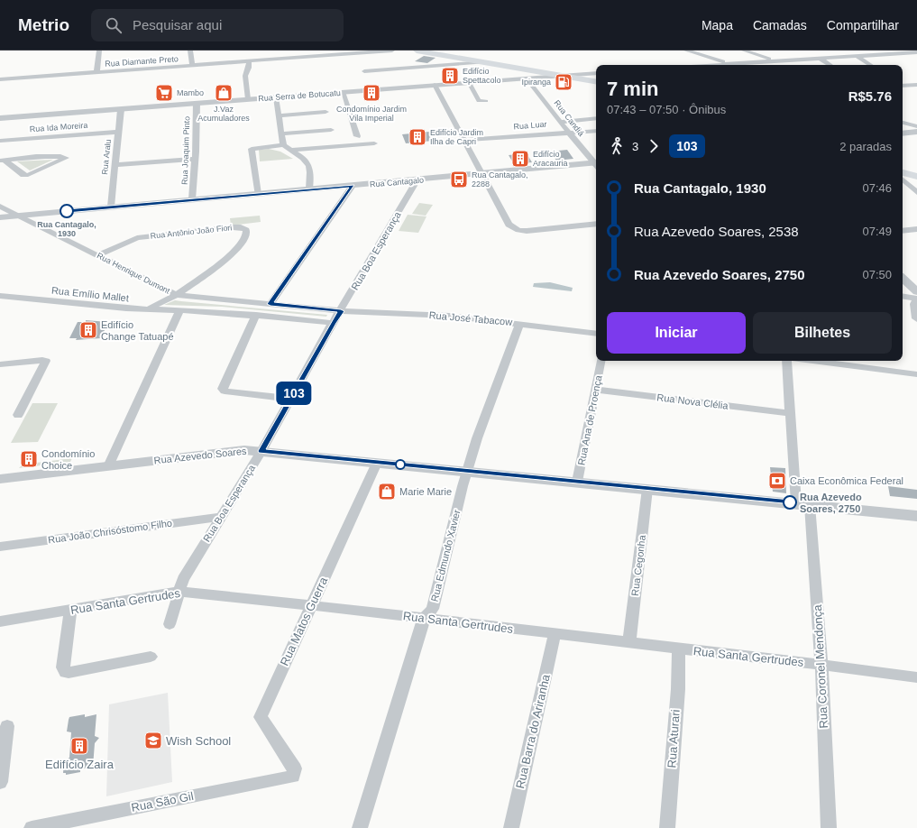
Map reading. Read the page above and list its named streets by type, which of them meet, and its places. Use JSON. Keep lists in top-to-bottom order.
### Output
{
  "streets": {
    "street": [
      "Rua Diamante Preto",
      "Rua Serra de Botucatu",
      "Rua Candiá",
      "Rua Luar",
      "Rua Ida Moreira",
      "Rua Joaquim Pinto",
      "Rua Aralu",
      "Rua Cantagalo",
      "Rua Antônio João Fiori",
      "Rua Boa Esperança",
      "Rua Henrique Dumont",
      "Rua Emílio Mallet",
      "Rua José Tabacow",
      "Rua Nova Clélia",
      "Rua Ana de Proença",
      "Rua Azevedo Soares",
      "Rua João Chrisóstomo Filho",
      "Rua Edmundo Xavier",
      "Rua Cegonha",
      "Rua Santa Gertrudes",
      "Rua Matos Guerra",
      "Rua Coronel Mendonça",
      "Rua Barra do Ariranha",
      "Rua Aturari",
      "Rua São Gil"
    ]
  },
  "crossings": [
    ["Rua Serra de Botucatu", "Rua Candiá"],
    ["Rua Serra de Botucatu", "Rua Joaquim Pinto"],
    ["Rua Serra de Botucatu", "Rua Aralu"],
    ["Rua Candiá", "Rua Luar"],
    ["Rua Ida Moreira", "Rua Aralu"],
    ["Rua Joaquim Pinto", "Rua Cantagalo"],
    ["Rua Aralu", "Rua Cantagalo"],
    ["Rua Cantagalo", "Rua Boa Esperança"],
    ["Rua Cantagalo", "Rua Henrique Dumont"],
    ["Rua Antônio João Fiori", "Rua Henrique Dumont"],
    ["Rua Antônio João Fiori", "Rua Emílio Mallet"],
    ["Rua Boa Esperança", "Rua Henrique Dumont"],
    ["Rua Boa Esperança", "Rua José Tabacow"],
    ["Rua Boa Esperança", "Rua Azevedo Soares"],
    ["Rua Boa Esperança", "Rua João Chrisóstomo Filho"],
    ["Rua Boa Esperança", "Rua Santa Gertrudes"],
    ["Rua Henrique Dumont", "Rua José Tabacow"],
    ["Rua José Tabacow", "Rua Edmundo Xavier"],
    ["Rua Nova Clélia", "Rua Ana de Proença"],
    ["Rua Nova Clélia", "Rua Coronel Mendonça"],
    ["Rua Ana de Proença", "Rua Azevedo Soares"],
    ["Rua Azevedo Soares", "Rua Edmundo Xavier"],
    ["Rua Azevedo Soares", "Rua Cegonha"],
    ["Rua Azevedo Soares", "Rua Matos Guerra"],
    ["Rua Azevedo Soares", "Rua Coronel Mendonça"],
    ["Rua Edmundo Xavier", "Rua Santa Gertrudes"],
    ["Rua Cegonha", "Rua Santa Gertrudes"],
    ["Rua Santa Gertrudes", "Rua Matos Guerra"],
    ["Rua Santa Gertrudes", "Rua Coronel Mendonça"],
    ["Rua Santa Gertrudes", "Rua Barra do Ariranha"],
    ["Rua Santa Gertrudes", "Rua Aturari"],
    ["Rua Matos Guerra", "Rua São Gil"]
  ],
  "places": {
    "building": [
      "Edifício Spettacolo",
      "Condomínio Jardim Vila Imperial",
      "Edifício Jardim Ilha de Capri",
      "Edifício Aracauria",
      "Edifício Change Tatuapé",
      "Condomínio Choice",
      "Edifício Zaira"
    ],
    "fuel station": ["Ipiranga"],
    "supermarket": ["Mambo"],
    "shop": ["J.Vaz Acumuladores", "Marie Marie"],
    "bus stop": ["Rua Cantagalo, 2288"],
    "other": ["Rua Cantagalo, 1930", "Rua Azevedo Soares, 2750"],
    "bank": ["Caixa Econômica Federal"],
    "school or university": ["Wish School"]
  },
  "lines": ["bus line 103"],
  "page": {
    "header": "Metrio",
    "search": "Pesquisar aqui",
    "nav": ["Mapa", "Camadas", "Compartilhar"],
    "on_map": "103",
    "heading": ["7 min", "07:43 – 07:50 · Ônibus", "R$5.76"],
    "legs": ["3", "103", "2 paradas"],
    "list": [
      {
        "name": "Rua Cantagalo, 1930",
        "value": "07:46"
      },
      {
        "name": "Rua Azevedo Soares, 2538",
        "value": "07:49"
      },
      {
        "name": "Rua Azevedo Soares, 2750",
        "value": "07:50"
      }
    ],
    "buttons": ["Iniciar", "Bilhetes"]
  }
}
